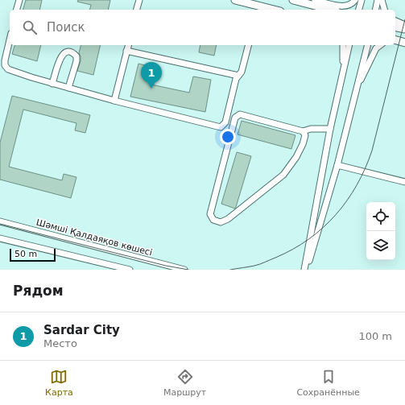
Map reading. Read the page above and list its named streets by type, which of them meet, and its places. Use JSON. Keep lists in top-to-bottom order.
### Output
{
  "streets": {
    "street": ["Шәмші Қалдаяқов көшесі"]
  },
  "scale_bar": "50 m",
  "page": {
    "search": "Поиск",
    "pins": "1",
    "scale": "50 m",
    "heading": "Рядом",
    "list": [
      {
        "mark": "1",
        "name": "Sardar City",
        "note": "Место",
        "value": "100 m"
      }
    ],
    "nav": ["Карта", "Маршрут", "Сохранённые"]
  }
}
